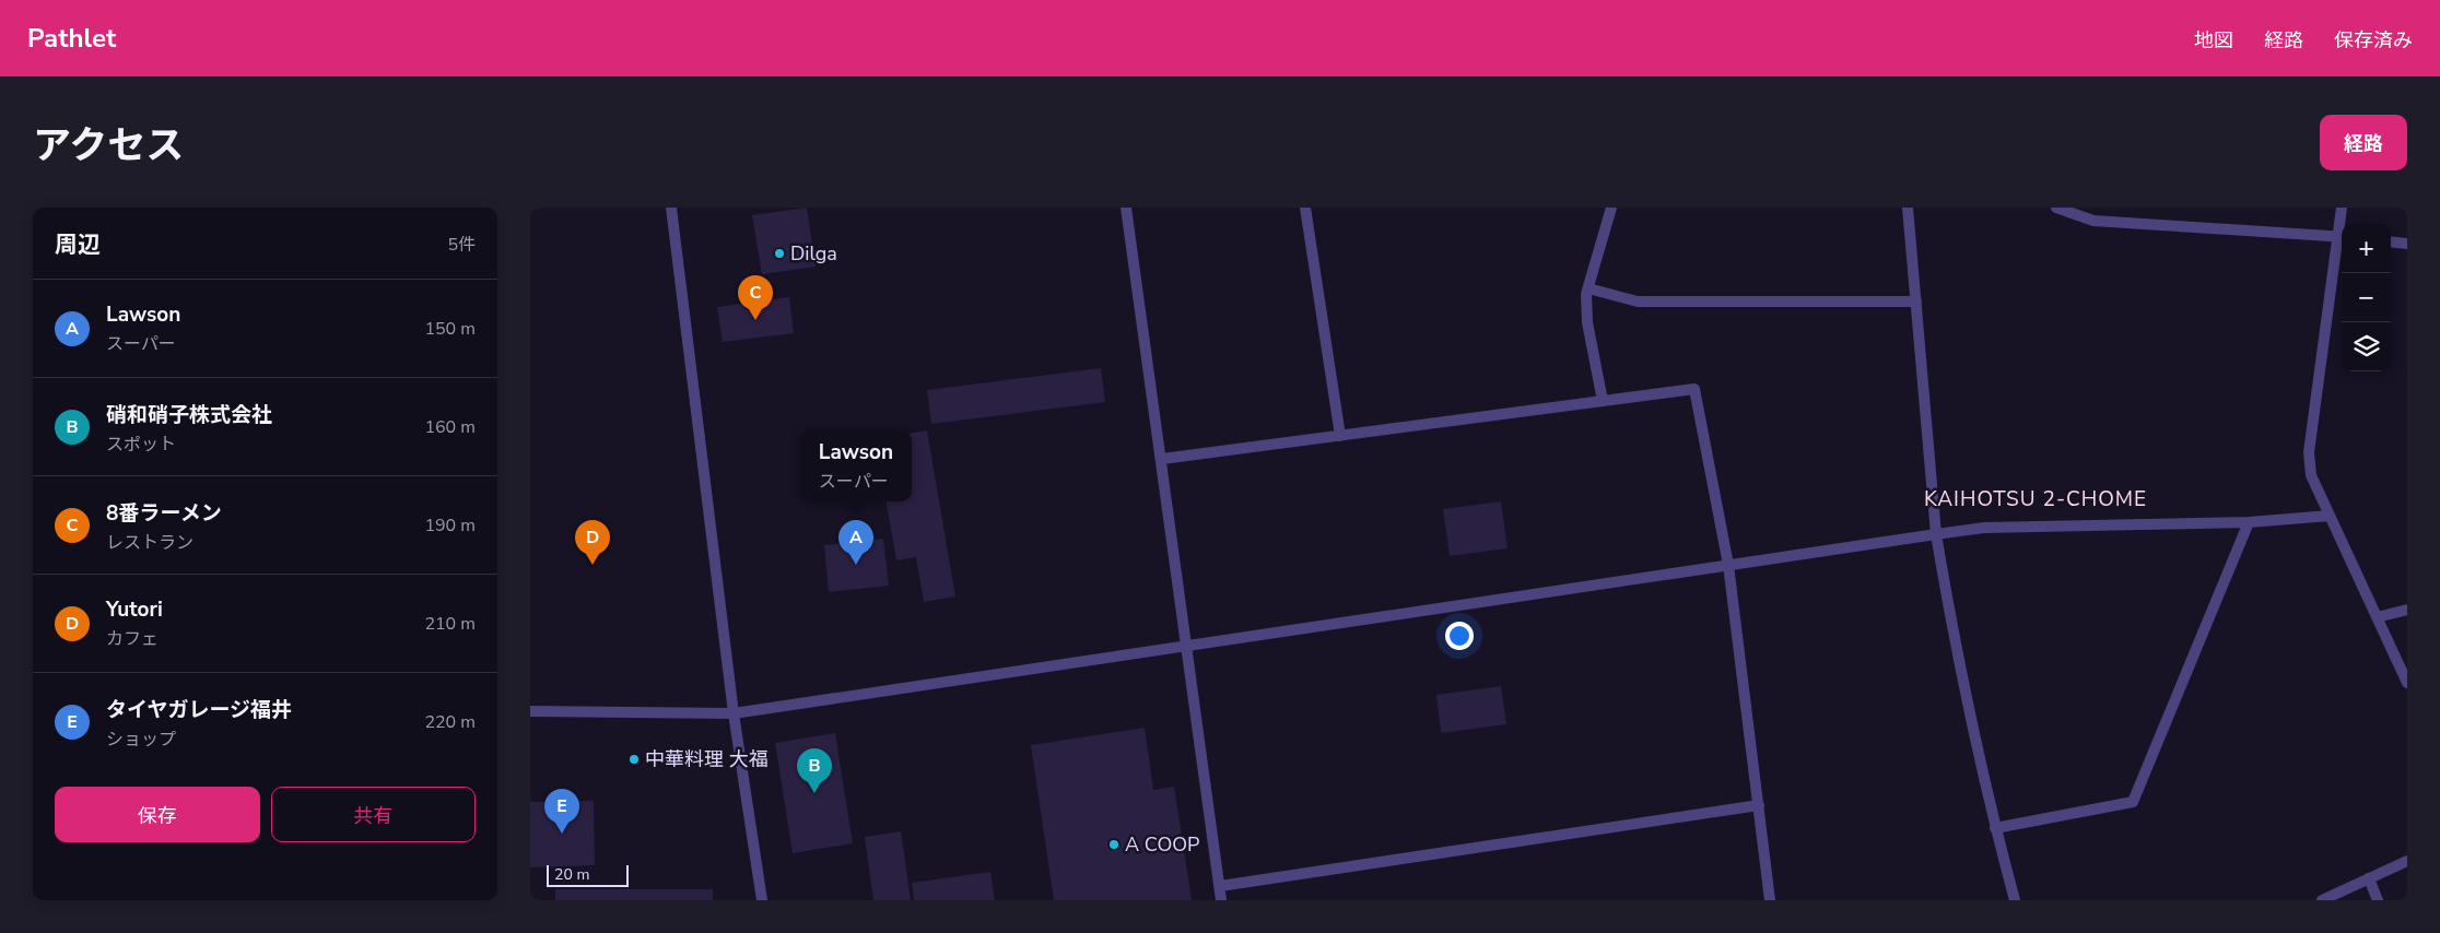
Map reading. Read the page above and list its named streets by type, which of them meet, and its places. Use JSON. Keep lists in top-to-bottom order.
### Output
{
  "districts": ["KAIHOTSU 2-CHOME"],
  "places": ["Dilga", "中華料理 大福", "A COOP"],
  "scale_bar": "20 m",
  "page": {
    "header": "Pathlet",
    "nav": ["地図", "経路", "保存済み"],
    "title": "アクセス",
    "buttons": [
      "経路",
      ["保存", "共有"]
    ],
    "heading": ["周辺", "5件"],
    "map_buttons": ["+", "−"],
    "pins": [
      "C",
      "A",
      "D",
      "B",
      "E"
    ],
    "list": [
      {
        "mark": "A",
        "name": "Lawson",
        "note": "スーパー",
        "value": "150 m"
      },
      {
        "mark": "B",
        "name": "硝和硝子株式会社",
        "note": "スポット",
        "value": "160 m"
      },
      {
        "mark": "C",
        "name": "8番ラーメン",
        "note": "レストラン",
        "value": "190 m"
      },
      {
        "mark": "D",
        "name": "Yutori",
        "note": "カフェ",
        "value": "210 m"
      },
      {
        "mark": "E",
        "name": "タイヤガレージ福井",
        "note": "ショップ",
        "value": "220 m"
      }
    ],
    "popup": ["Lawson", "スーパー"],
    "scale": "20 m"
  }
}
